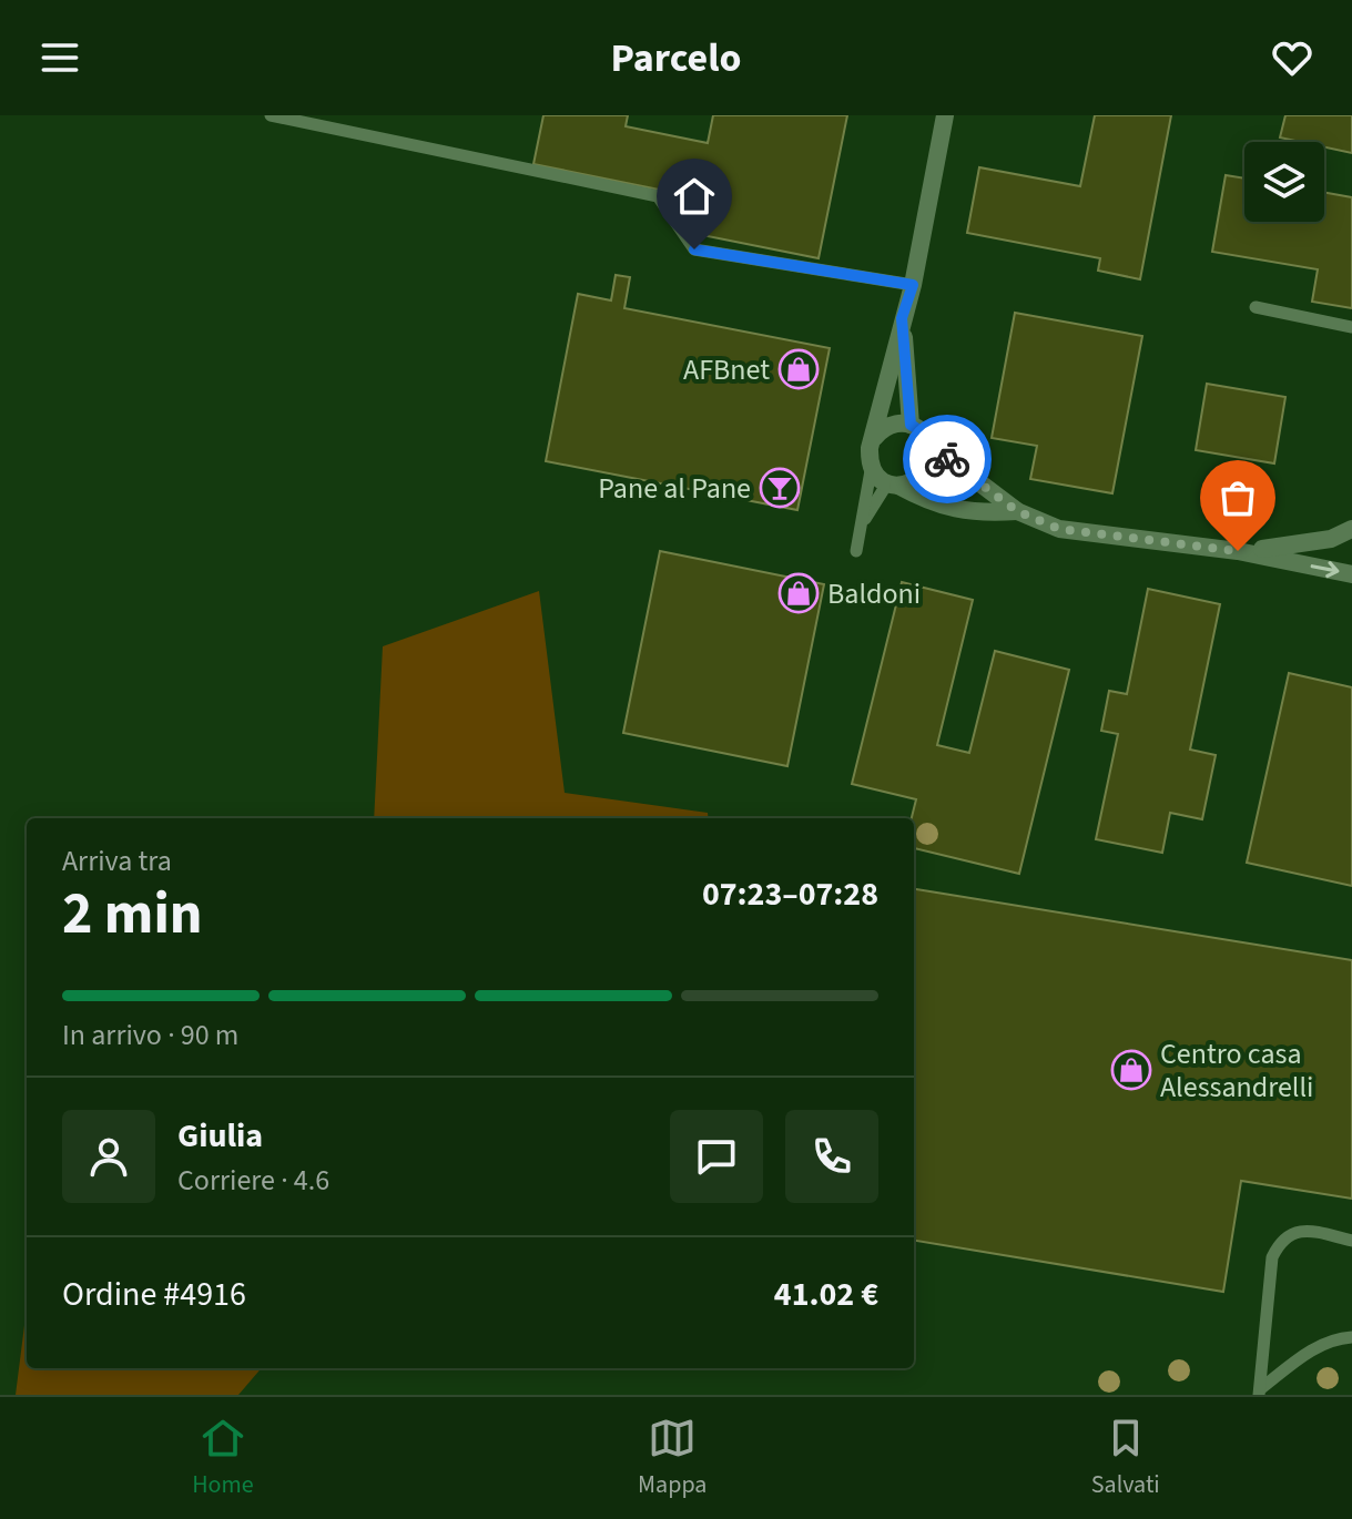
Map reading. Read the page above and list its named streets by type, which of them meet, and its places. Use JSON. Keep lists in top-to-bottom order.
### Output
{
  "places": {
    "shop": ["AFBnet", "Baldoni", "Centro casa Alessandrelli"],
    "bar": ["Pane al Pane"]
  },
  "page": {
    "header": "Parcelo",
    "heading": ["2 min", "Arriva tra", "07:23–07:28"],
    "panel": [
      "Giulia",
      "Corriere · 4.6",
      "Ordine #4916",
      "41.02 €"
    ],
    "bar": "In arrivo · 90 m",
    "tabs": ["Home", "Mappa", "Salvati"]
  }
}
